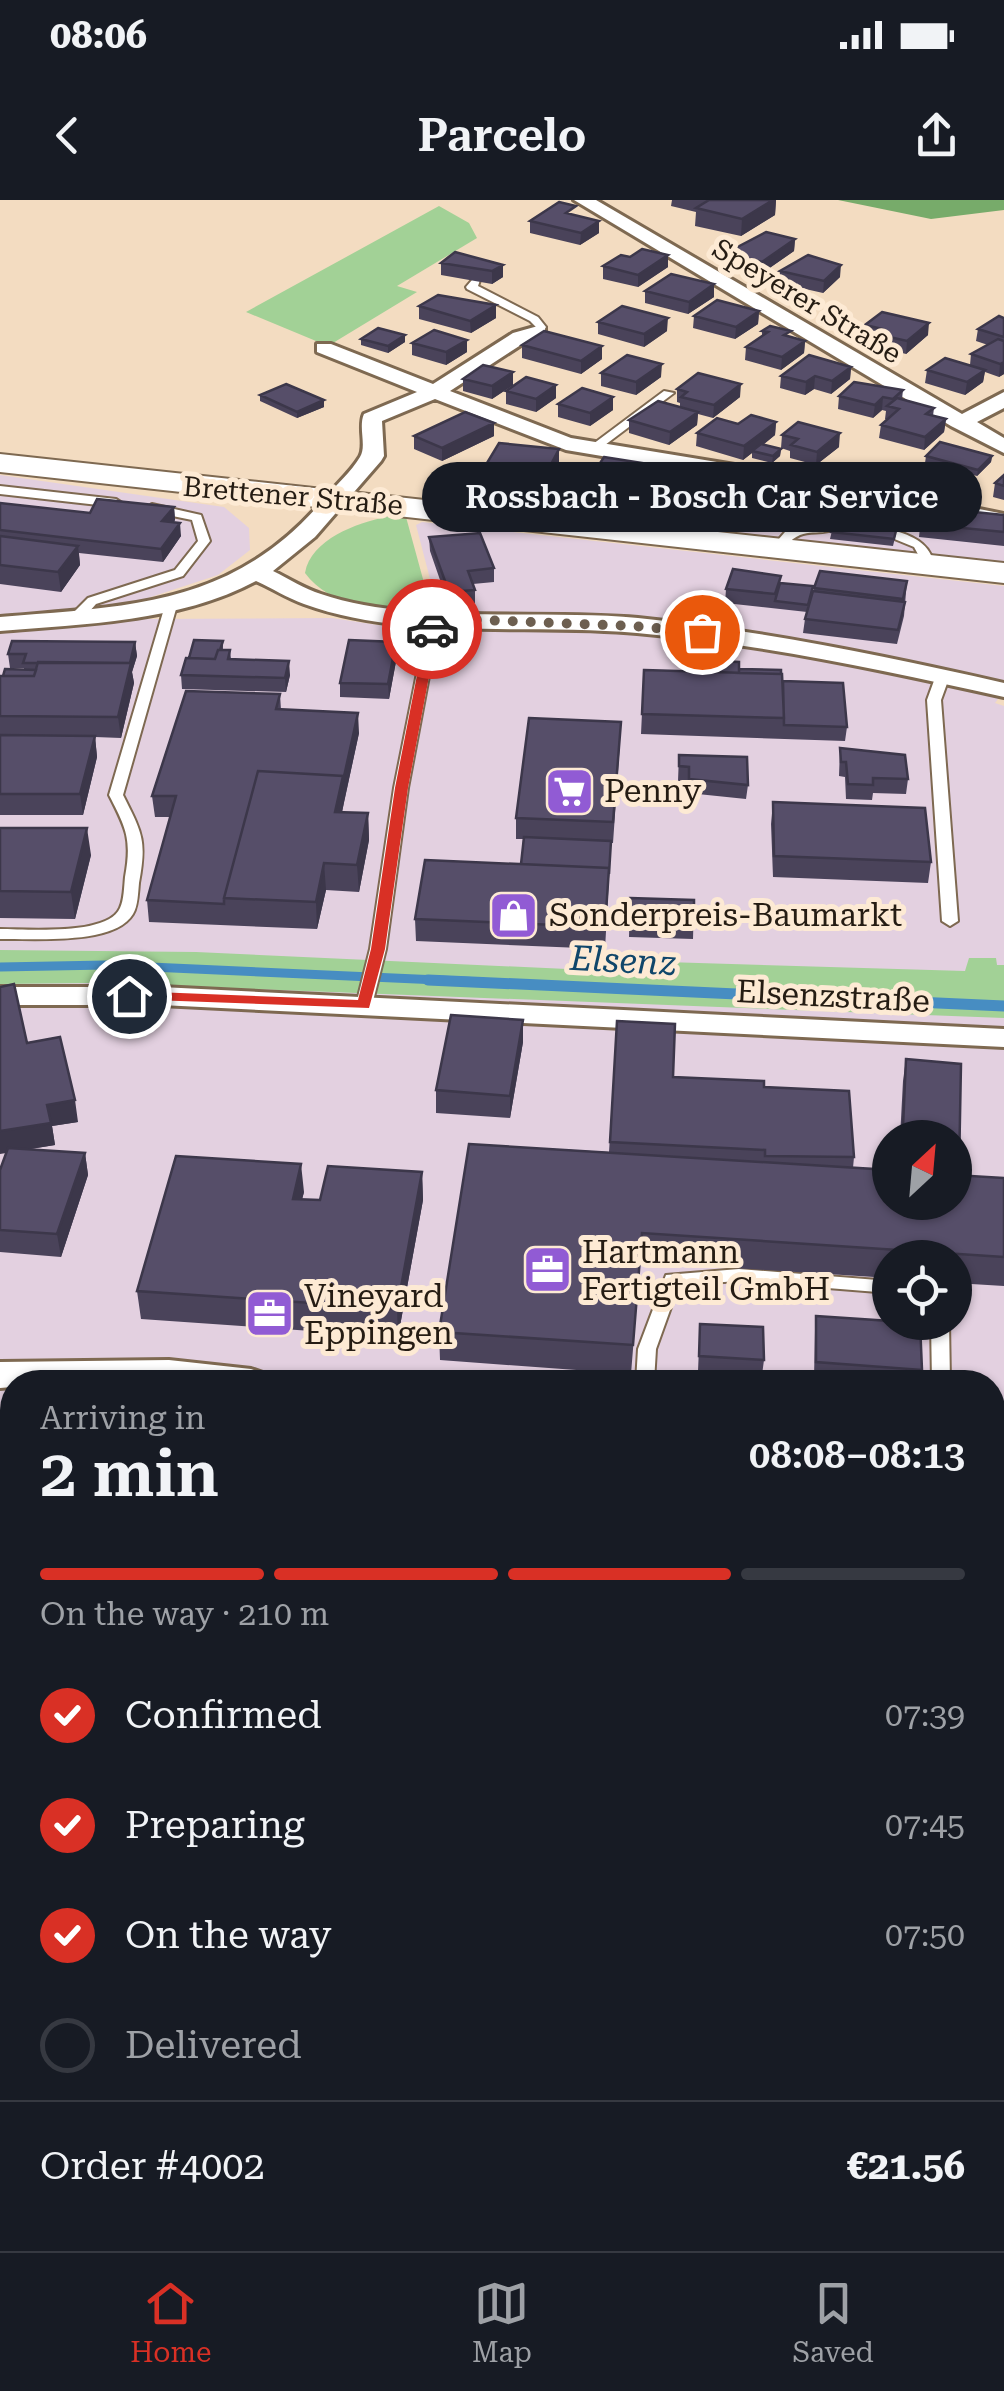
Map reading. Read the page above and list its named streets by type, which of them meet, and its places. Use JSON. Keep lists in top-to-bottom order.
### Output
{
  "streets": {
    "street": ["Speyerer Straße", "Brettener Straße", "Elsenzstraße"]
  },
  "water": ["Elsenz"],
  "places": {
    "other": ["Rossbach - Bosch Car Service"],
    "supermarket": ["Penny"],
    "shop": ["Sonderpreis-Baumarkt"],
    "office": ["Hartmann Fertigteil GmbH", "Vineyard Eppingen"]
  },
  "north": "top right",
  "page": {
    "status": "08:06",
    "header": "Parcelo",
    "bubble": "Rossbach - Bosch Car Service",
    "heading": ["2 min", "Arriving in", "08:08–08:13"],
    "panel": ["Order #4002", "€21.56"],
    "bar": "On the way · 210 m",
    "list": [
      ["Confirmed", "07:39"],
      ["Preparing", "07:45"],
      ["On the way", "07:50"],
      "Delivered"
    ],
    "tabs": ["Home", "Map", "Saved"]
  }
}
